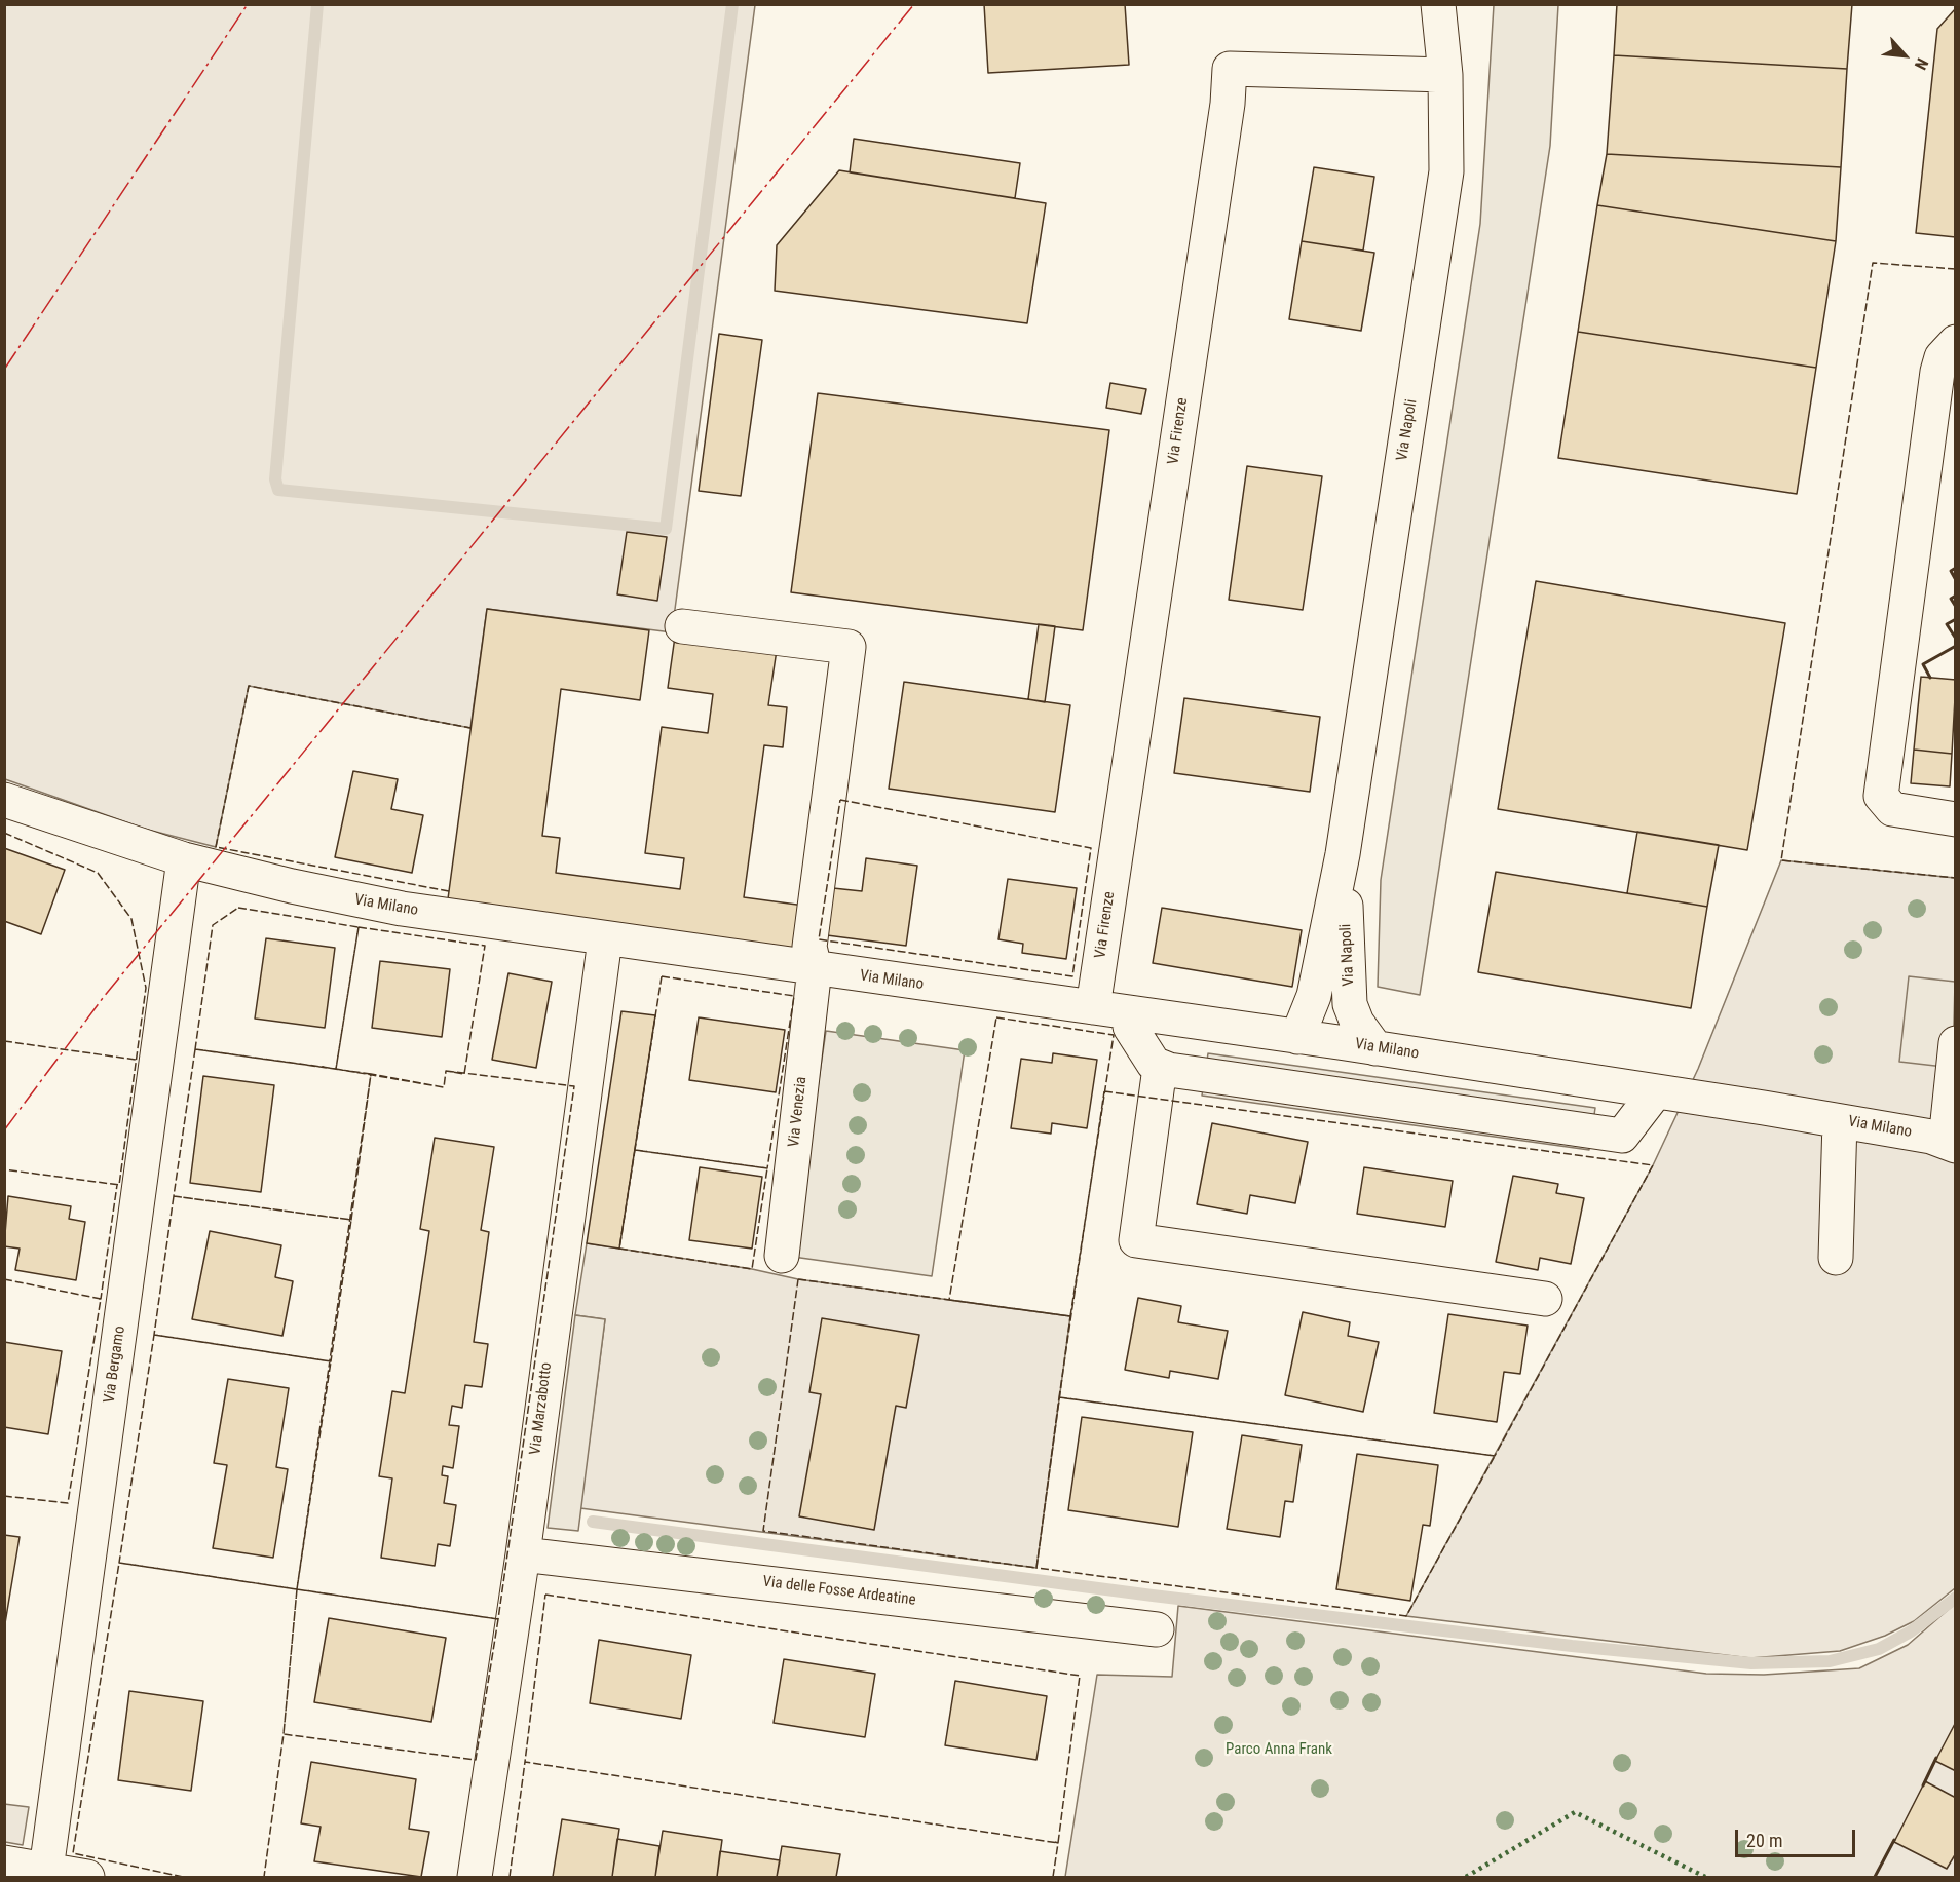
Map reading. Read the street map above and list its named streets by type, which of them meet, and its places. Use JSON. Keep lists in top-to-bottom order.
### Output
{
  "streets": {
    "street": [
      "Via Napoli",
      "Via Firenze",
      "Via Milano",
      "Via Venezia",
      "Via Bergamo",
      "Via Marzabotto",
      "Via delle Fosse Ardeatine"
    ]
  },
  "crossings": [
    ["Via Napoli", "Via Firenze"],
    ["Via Napoli", "Via Milano"],
    ["Via Firenze", "Via Milano"],
    ["Via Milano", "Via Venezia"],
    ["Via Milano", "Via Bergamo"],
    ["Via Milano", "Via Marzabotto"],
    ["Via Marzabotto", "Via delle Fosse Ardeatine"]
  ],
  "parks": ["Parco Anna Frank"],
  "scale_bar": "20 m",
  "north": "bottom right"
}
